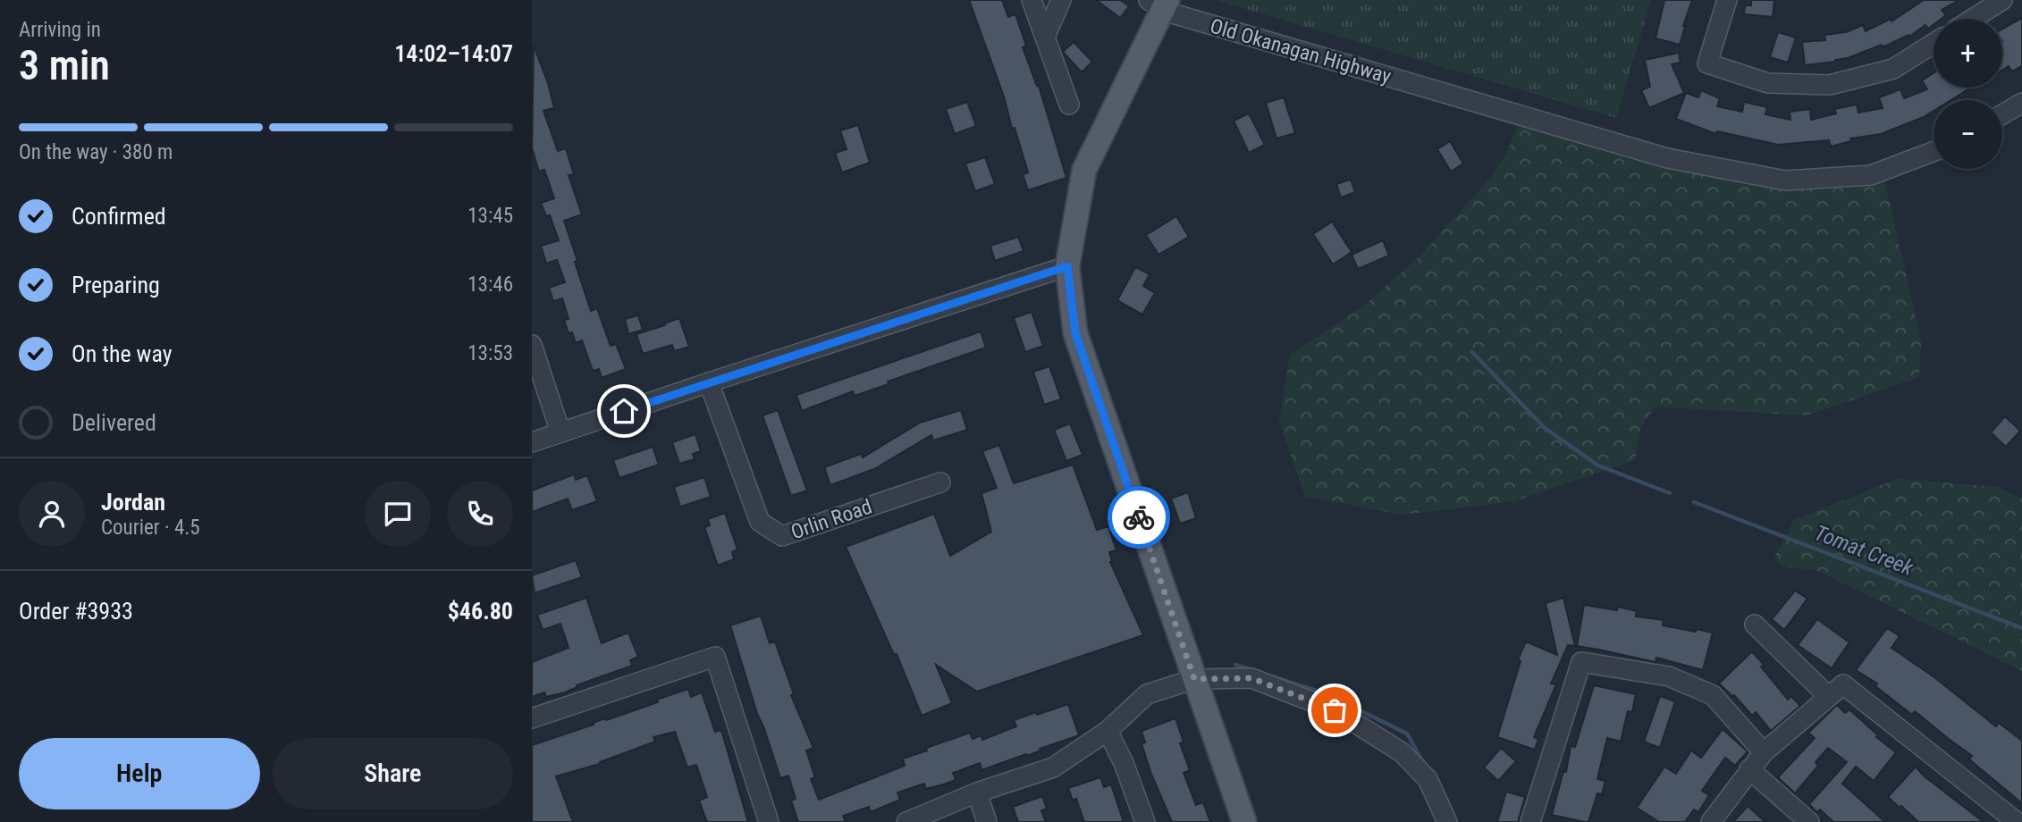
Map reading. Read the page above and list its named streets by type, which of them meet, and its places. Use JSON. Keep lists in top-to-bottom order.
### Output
{
  "streets": {
    "main road": ["Old Okanagan Highway"],
    "street": ["Orlin Road"]
  },
  "water": ["Tomat Creek"],
  "page": {
    "heading": ["3 min", "Arriving in", "14:02–14:07"],
    "panel": [
      "Jordan",
      "Courier · 4.5",
      "Order #3933",
      "$46.80"
    ],
    "map_buttons": ["+", "−"],
    "bar": "On the way · 380 m",
    "list": [
      ["Confirmed", "13:45"],
      ["Preparing", "13:46"],
      ["On the way", "13:53"],
      "Delivered"
    ],
    "buttons": ["Help", "Share"]
  }
}
